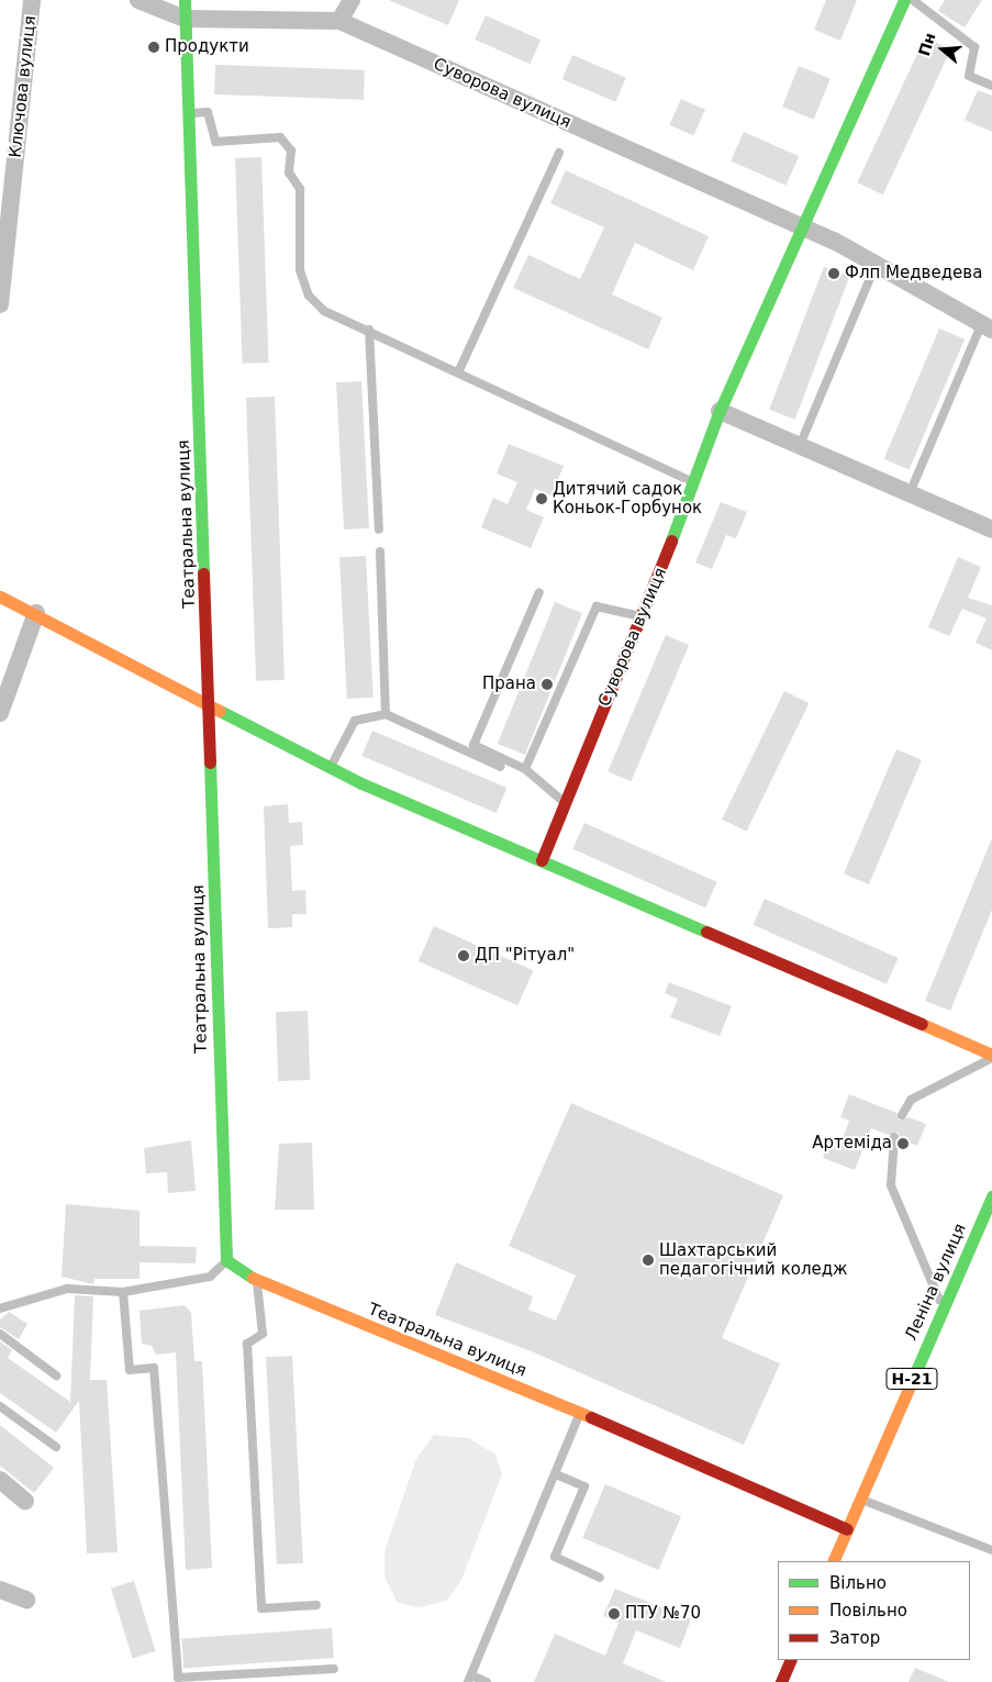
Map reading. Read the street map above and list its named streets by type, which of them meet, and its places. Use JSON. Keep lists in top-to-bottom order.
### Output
{
  "streets": {
    "street": [
      "Ключова вулиця",
      "Суворова вулиця",
      "Театральна вулиця",
      "Леніна вулиця",
      "Н-21"
    ]
  },
  "crossings": [
    ["Суворова вулиця", "Театральна вулиця"],
    ["Театральна вулиця", "Леніна вулиця"]
  ],
  "places": [
    "Продукти",
    "Флп Медведева",
    "Дитячий садок Коньок-Горбунок",
    "Прана",
    "ДП \"Рітуал\"",
    "Артеміда",
    "Шахтарський педагогічний коледж",
    "ПТУ №70"
  ],
  "legend": ["Вільно", "Повільно", "Затор"],
  "north": "left"
}
